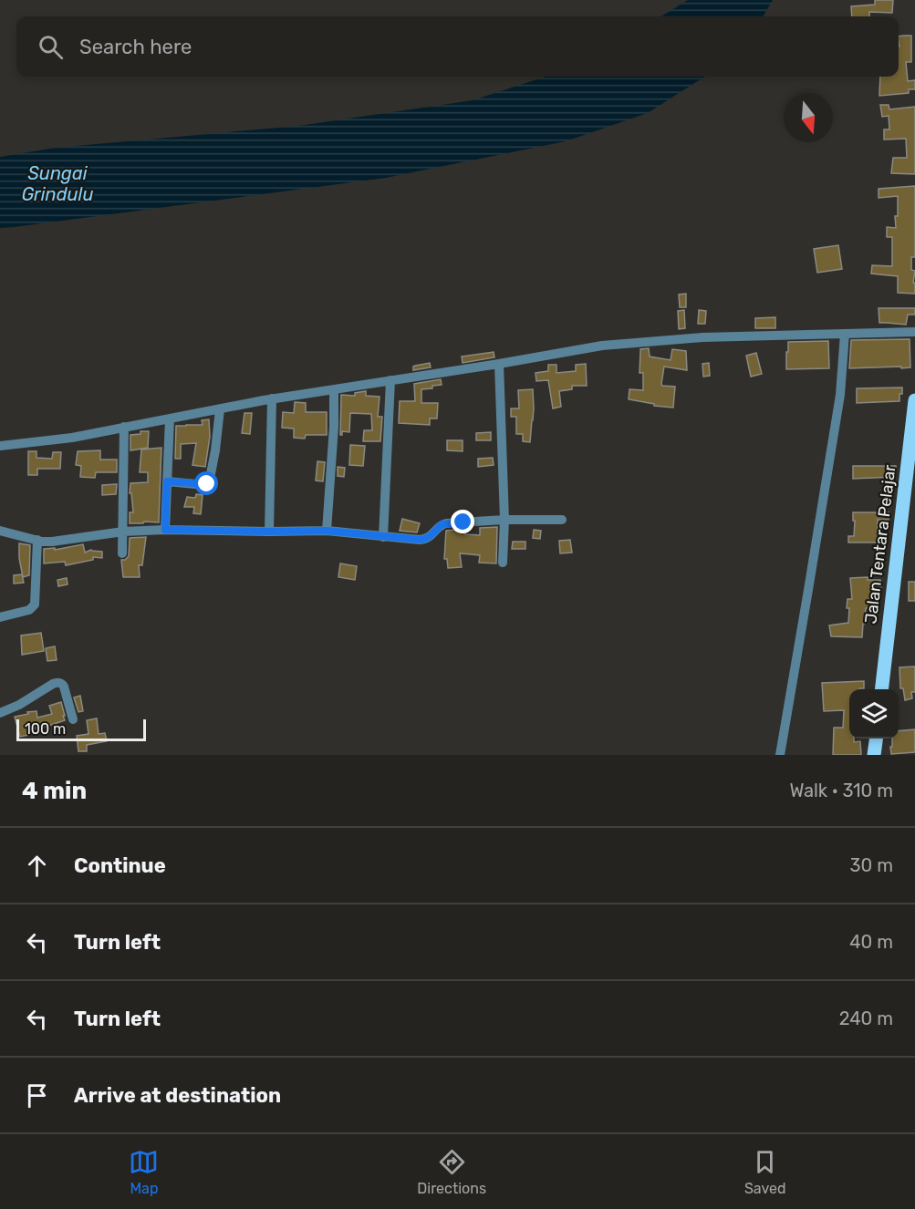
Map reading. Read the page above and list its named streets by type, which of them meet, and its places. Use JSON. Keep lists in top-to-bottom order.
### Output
{
  "streets": {
    "main road": ["Jalan Tentara Pelajar"]
  },
  "water": ["Sungai Grindulu"],
  "scale_bar": "100 m",
  "north": "bottom",
  "page": {
    "search": "Search here",
    "scale": "100 m",
    "heading": ["4 min", "Walk · 310 m"],
    "list": [
      ["Continue", "30 m"],
      ["Turn left", "40 m"],
      ["Turn left", "240 m"],
      "Arrive at destination"
    ],
    "nav": ["Map", "Directions", "Saved"]
  }
}
